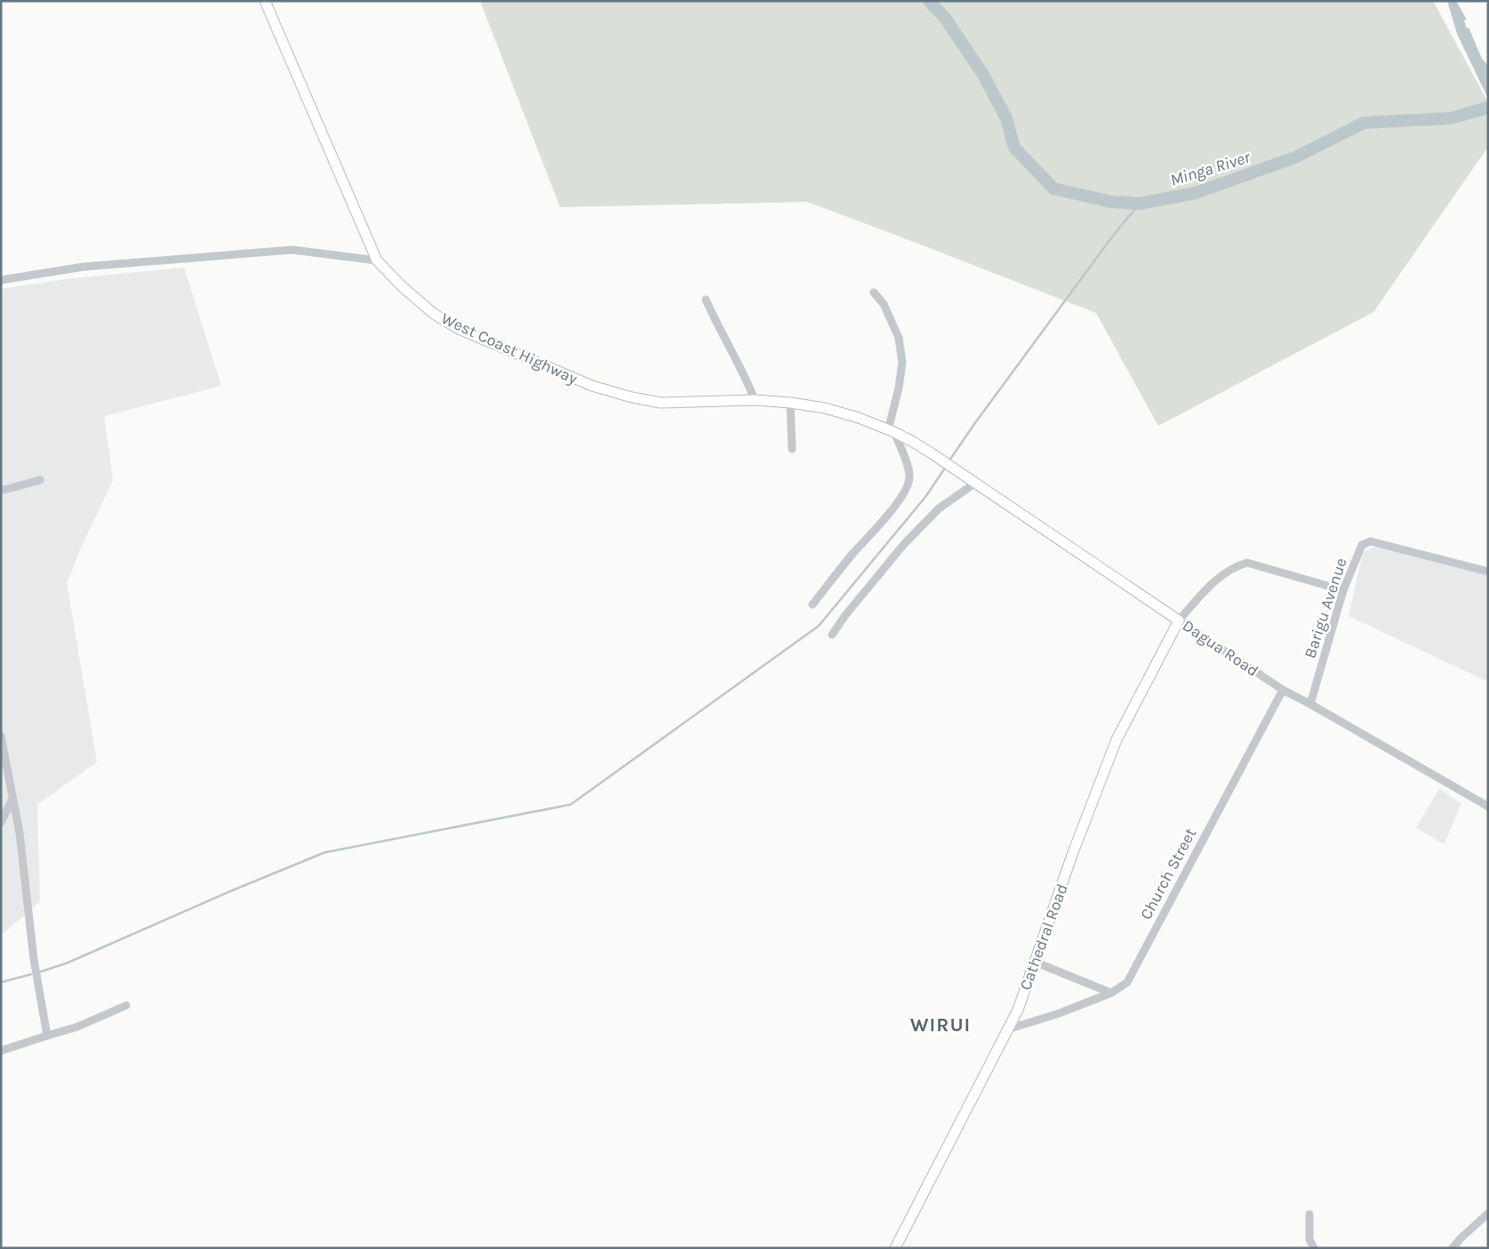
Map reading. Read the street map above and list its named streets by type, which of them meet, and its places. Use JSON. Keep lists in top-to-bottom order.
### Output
{
  "streets": {
    "main road": ["West Coast Highway", "Dagua Road", "Cathedral Road"],
    "street": ["Barigu Avenue", "Church Street"]
  },
  "crossings": [
    ["West Coast Highway", "Dagua Road"],
    ["Barigu Avenue", "Dagua Road"],
    ["Dagua Road", "Church Street"],
    ["Dagua Road", "Cathedral Road"],
    ["Church Street", "Cathedral Road"]
  ],
  "districts": ["WIRUI"],
  "water": ["Minga River"]
}
